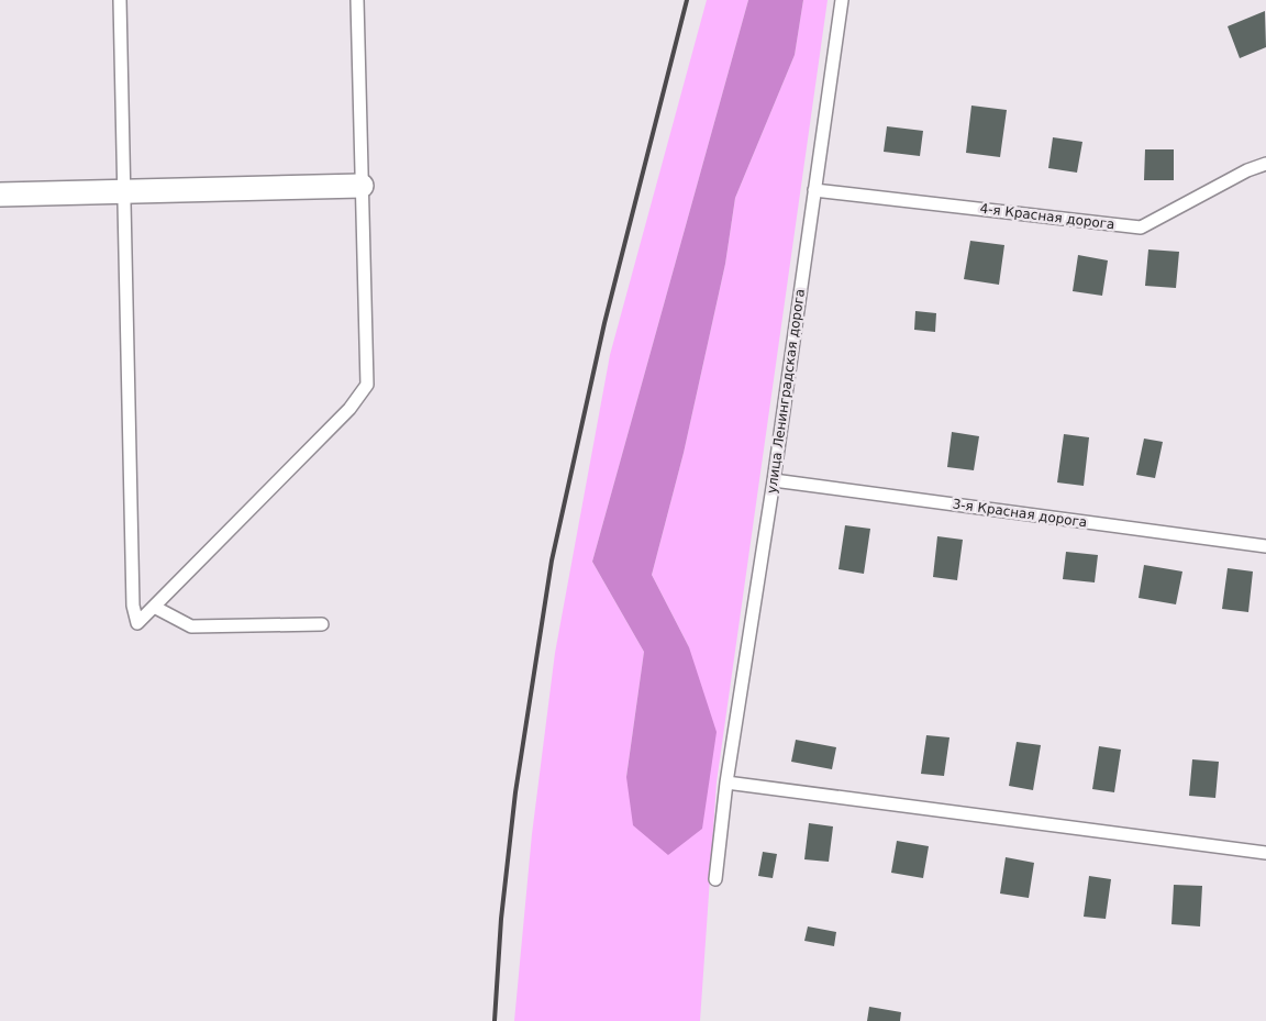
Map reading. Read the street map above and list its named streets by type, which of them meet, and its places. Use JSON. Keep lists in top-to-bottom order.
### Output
{
  "streets": {
    "lane": ["4-я Красная дорога", "улица Ленинградская дорога", "3-я Красная дорога"]
  },
  "crossings": [
    ["4-я Красная дорога", "улица Ленинградская дорога"],
    ["улица Ленинградская дорога", "3-я Красная дорога"]
  ]
}
